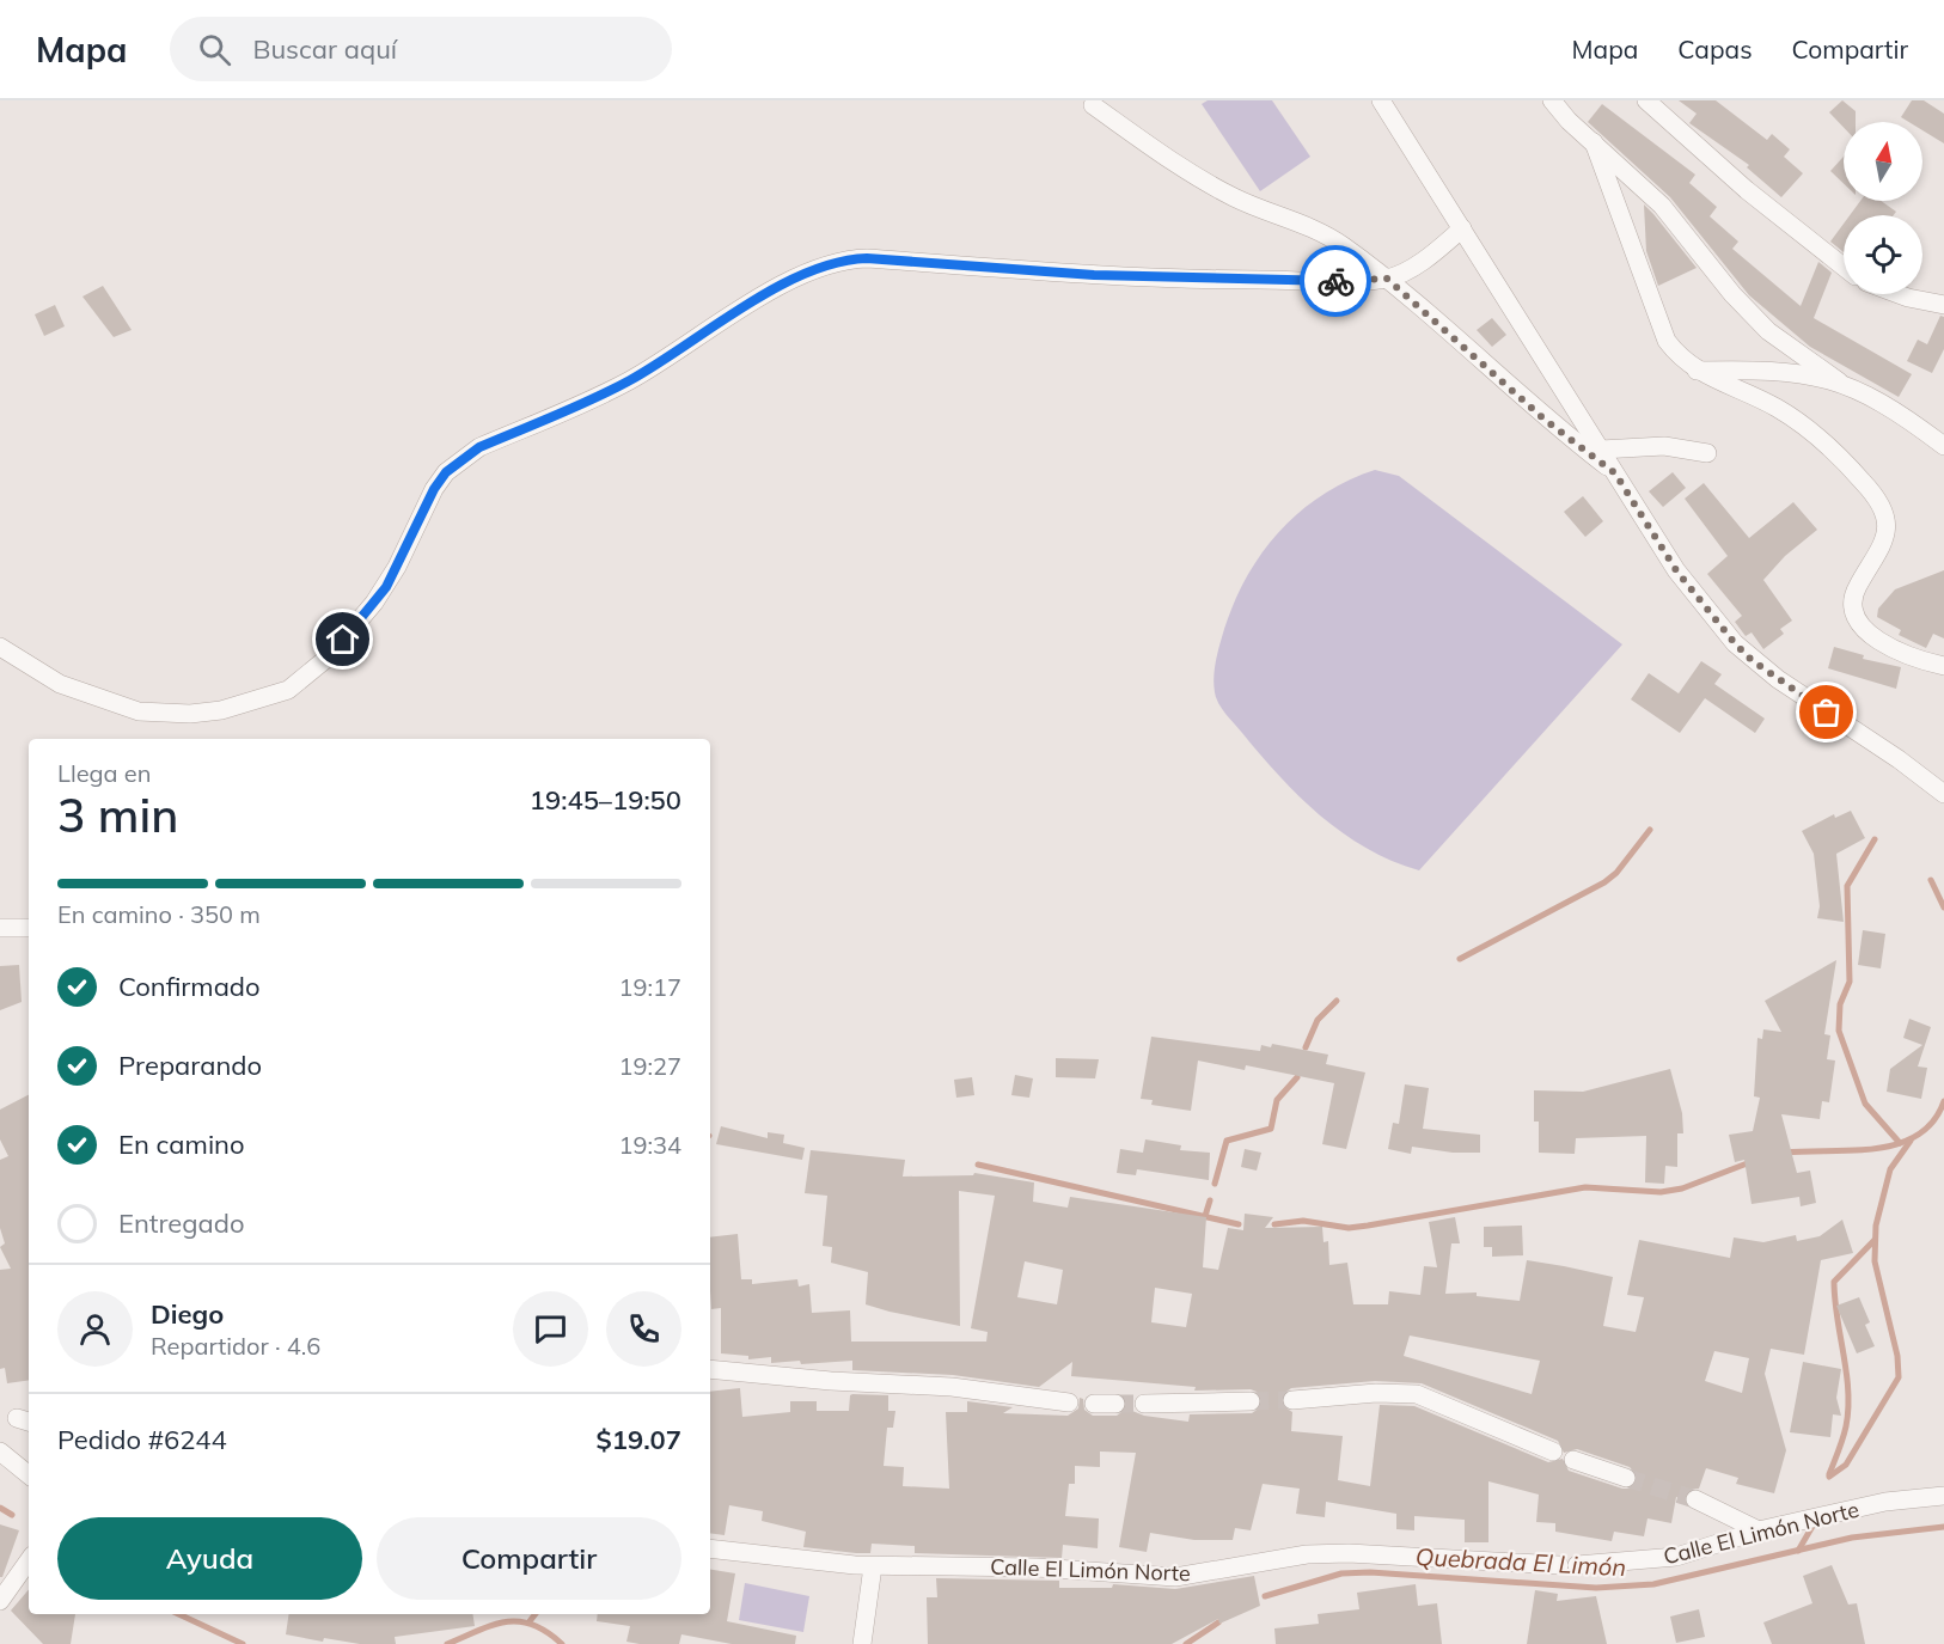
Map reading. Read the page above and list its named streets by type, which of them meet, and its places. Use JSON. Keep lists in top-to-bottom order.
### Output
{
  "streets": {
    "street": ["Calle El Limón Norte"]
  },
  "water": ["Quebrada El Limón"],
  "north": "top",
  "page": {
    "header": "Mapa",
    "search": "Buscar aquí",
    "nav": ["Mapa", "Capas", "Compartir"],
    "heading": ["3 min", "Llega en", "19:45–19:50"],
    "panel": [
      "Diego",
      "Repartidor · 4.6",
      "Pedido #6244",
      "$19.07"
    ],
    "bar": "En camino · 350 m",
    "list": [
      ["Confirmado", "19:17"],
      ["Preparando", "19:27"],
      ["En camino", "19:34"],
      "Entregado"
    ],
    "buttons": ["Ayuda", "Compartir"]
  }
}
